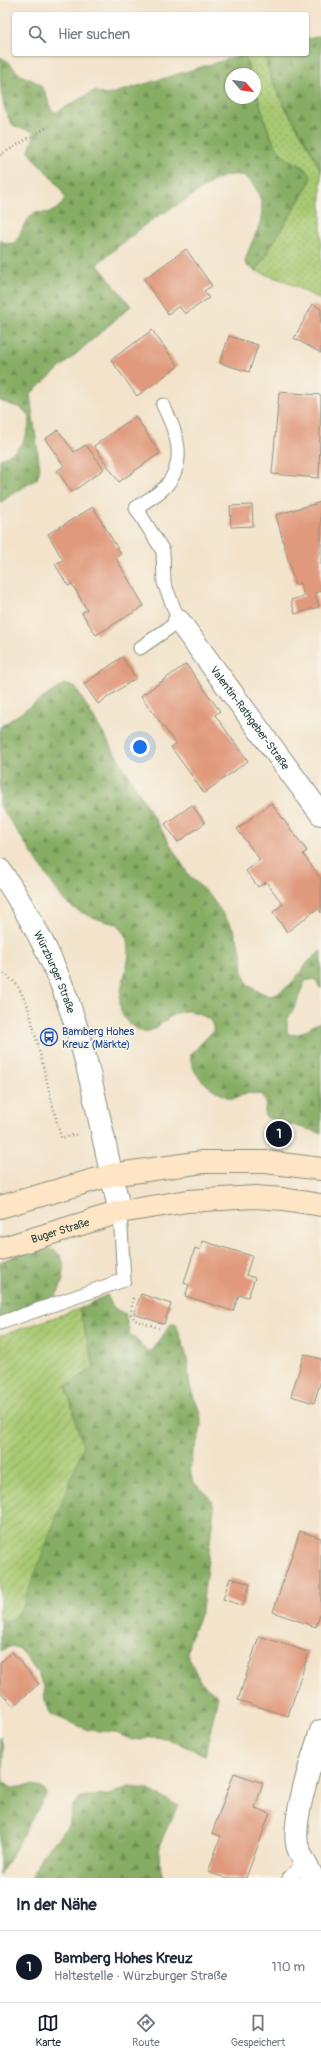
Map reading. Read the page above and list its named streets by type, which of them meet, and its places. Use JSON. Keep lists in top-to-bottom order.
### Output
{
  "streets": {
    "street": ["Valentin-Rathgeber-Straße", "Würzburger Straße", "Buger Straße"]
  },
  "crossings": [
    ["Würzburger Straße", "Buger Straße"]
  ],
  "places": {
    "bus stop": ["Bamberg Hohes Kreuz (Märkte)"]
  },
  "north": "bottom right",
  "page": {
    "search": "Hier suchen",
    "pins": "1",
    "heading": "In der Nähe",
    "list": [
      {
        "mark": "1",
        "name": "Bamberg Hohes Kreuz",
        "note": "Haltestelle · Würzburger Straße",
        "value": "110 m"
      }
    ],
    "nav": ["Karte", "Route", "Gespeichert"]
  }
}
